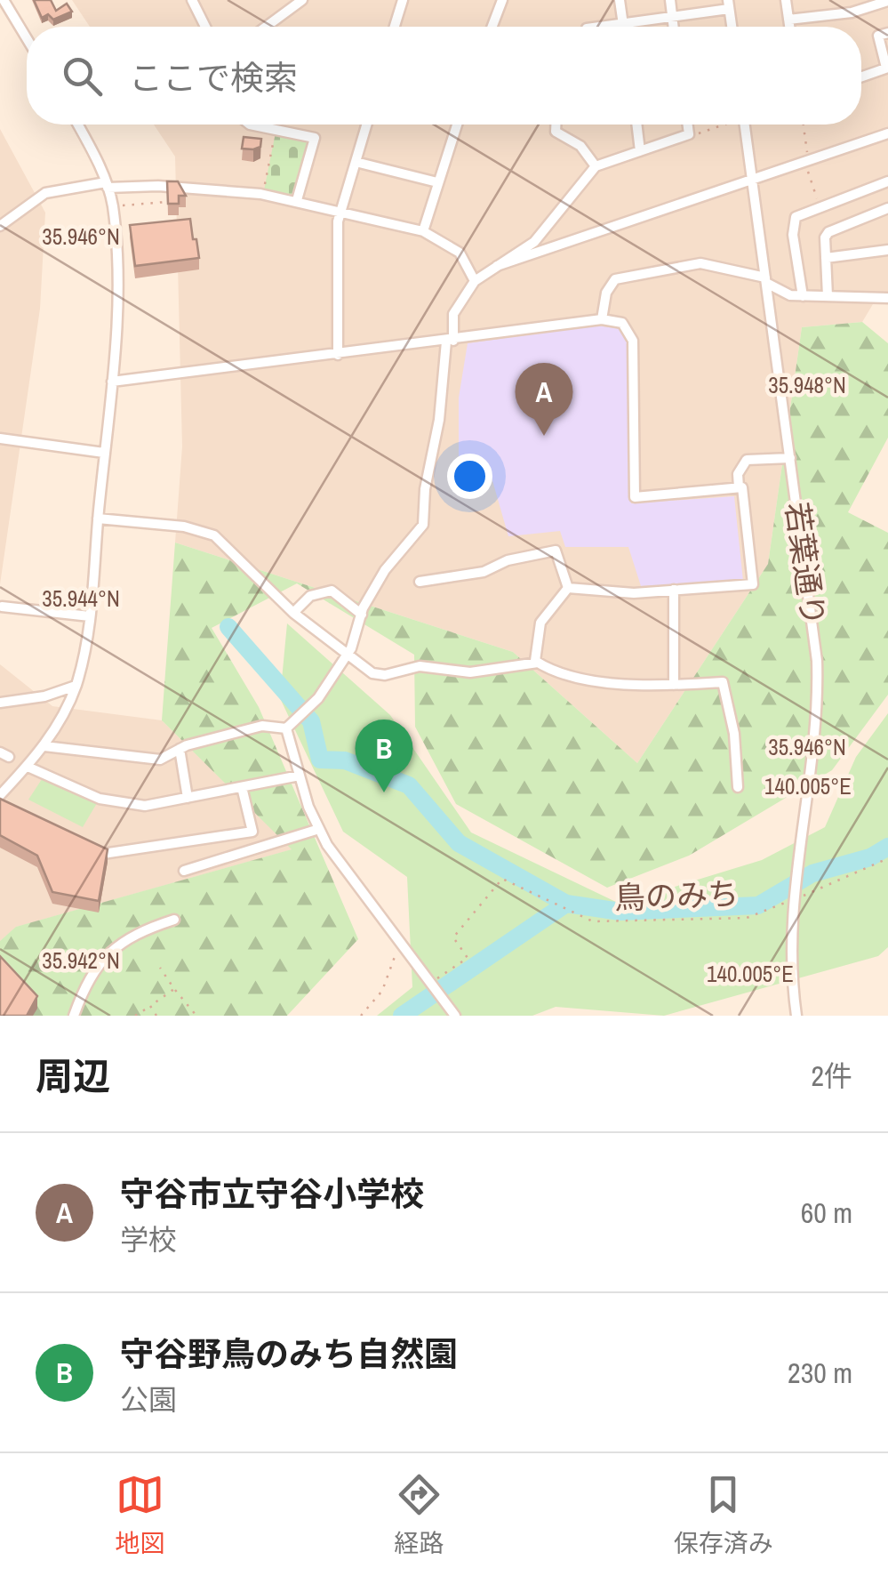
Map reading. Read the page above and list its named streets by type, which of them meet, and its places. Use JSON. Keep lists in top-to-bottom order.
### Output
{
  "streets": {
    "street": ["若葉通り"],
    "path": ["鳥のみち"]
  },
  "page": {
    "search": "ここで検索",
    "pins": ["A", "B"],
    "heading": ["周辺", "2件"],
    "list": [
      {
        "mark": "A",
        "name": "守谷市立守谷小学校",
        "note": "学校",
        "value": "60 m"
      },
      {
        "mark": "B",
        "name": "守谷野鳥のみち自然園",
        "note": "公園",
        "value": "230 m"
      }
    ],
    "nav": ["地図", "経路", "保存済み"]
  },
  "coordinates": [
    "35.946°N",
    "35.948°N",
    "35.944°N",
    "140.005°E",
    "35.942°N"
  ]
}
